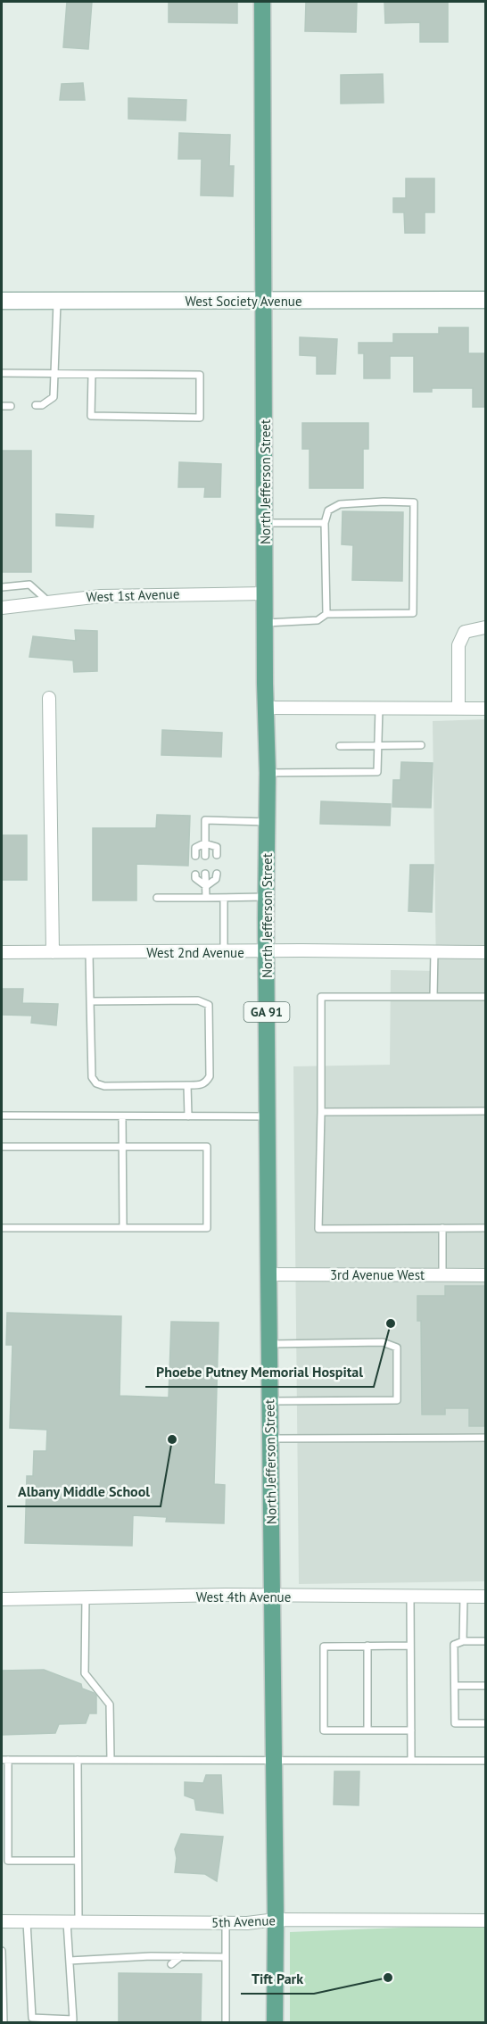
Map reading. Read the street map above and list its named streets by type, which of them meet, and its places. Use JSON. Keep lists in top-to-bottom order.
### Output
{
  "streets": {
    "main road": ["North Jefferson Street", "GA 91"],
    "street": [
      "West Society Avenue",
      "West 1st Avenue",
      "West 2nd Avenue",
      "3rd Avenue West",
      "West 4th Avenue",
      "5th Avenue"
    ]
  },
  "crossings": [
    ["West Society Avenue", "North Jefferson Street"],
    ["North Jefferson Street", "West 1st Avenue"],
    ["North Jefferson Street", "West 2nd Avenue"],
    ["North Jefferson Street", "3rd Avenue West"],
    ["North Jefferson Street", "West 4th Avenue"],
    ["North Jefferson Street", "5th Avenue"]
  ],
  "places": ["Phoebe Putney Memorial Hospital", "Albany Middle School", "Tift Park"]
}
